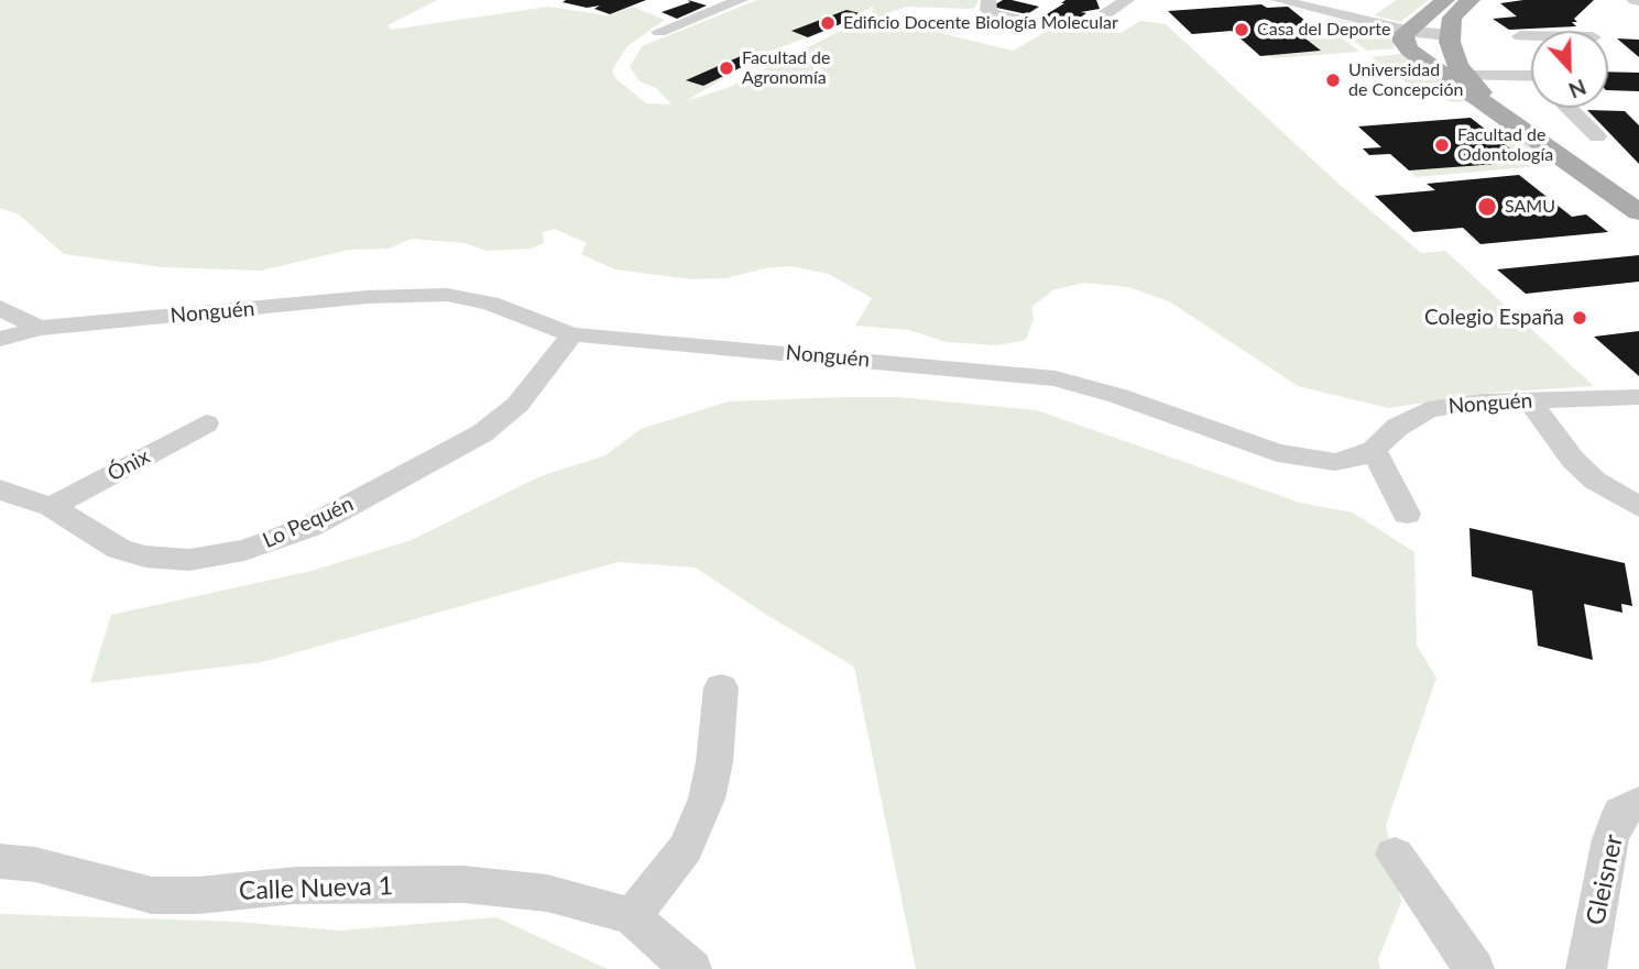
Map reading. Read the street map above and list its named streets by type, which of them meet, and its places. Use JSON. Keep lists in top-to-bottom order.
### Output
{
  "streets": {
    "street": [
      "Nonguén",
      "Ónix",
      "Lo Pequén",
      "Gleisner",
      "Calle Nueva 1"
    ]
  },
  "crossings": [
    ["Nonguén", "Lo Pequén"],
    ["Ónix", "Lo Pequén"]
  ],
  "places": [
    "Edificio Docente Biología Molecular",
    "Casa del Deporte",
    "Facultad de Agronomía",
    "Universidad de Concepción",
    "Facultad de Odontología",
    "SAMU",
    "Colegio España"
  ],
  "north": "bottom"
}
